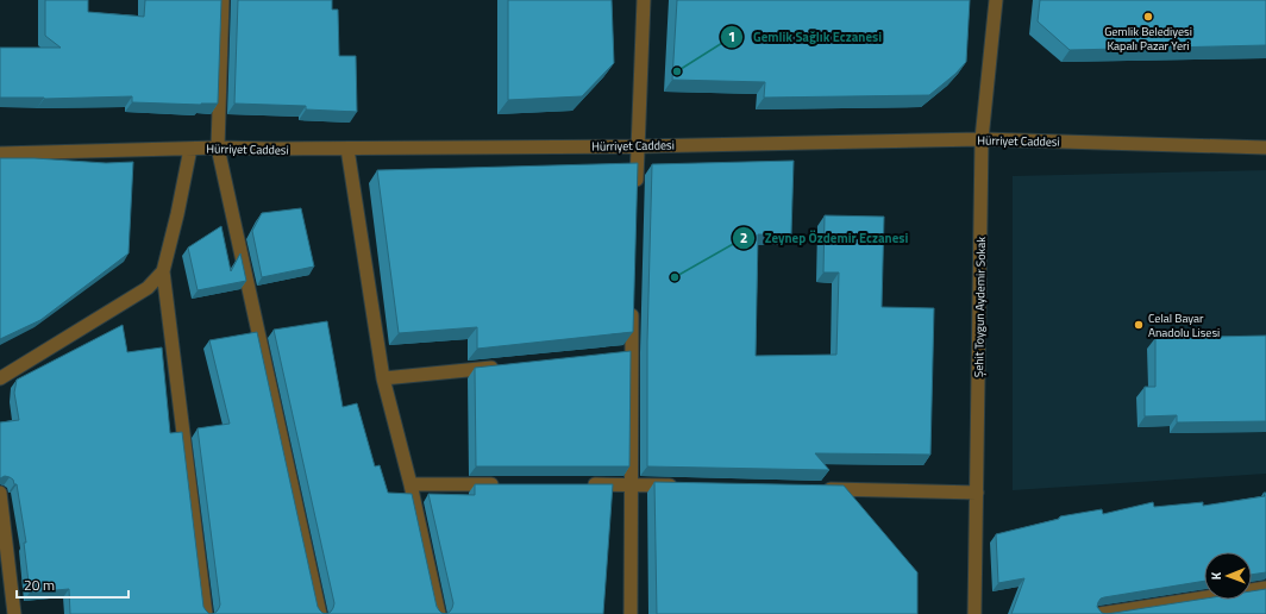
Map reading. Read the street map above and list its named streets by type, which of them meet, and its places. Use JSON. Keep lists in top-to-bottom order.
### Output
{
  "streets": {
    "street": ["Hürriyet Caddesi", "Şehit Toygun Aydemir Sokak"]
  },
  "crossings": [
    ["Hürriyet Caddesi", "Şehit Toygun Aydemir Sokak"]
  ],
  "places": [
    "Gemlik Belediyesi Kapalı Pazar Yeri",
    "Gemlik Sağlık Eczanesi",
    "Zeynep Özdemir Eczanesi",
    "Celal Bayar Anadolu Lisesi"
  ],
  "scale_bar": "20 m",
  "north": "left"
}
